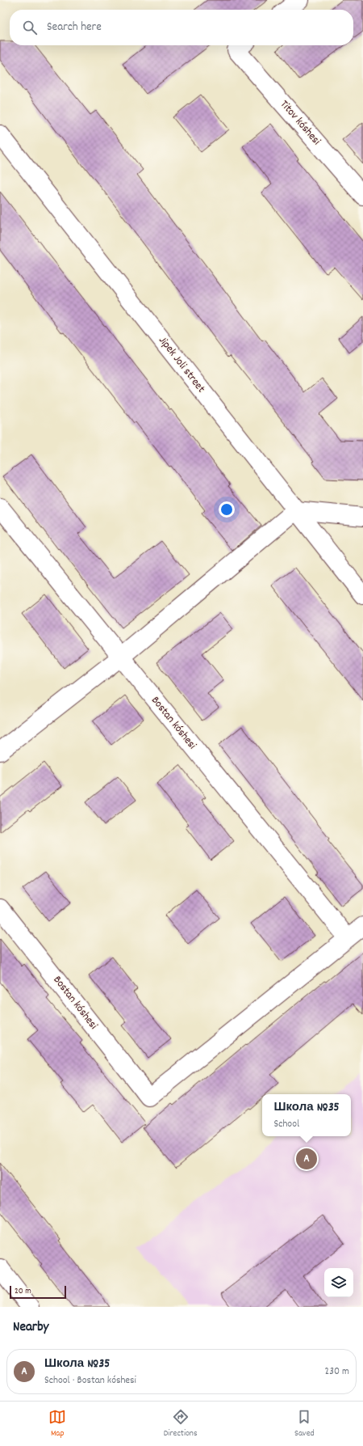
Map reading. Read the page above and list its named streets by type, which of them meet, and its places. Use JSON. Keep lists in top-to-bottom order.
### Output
{
  "streets": {
    "street": ["Titov kóshesi", "Jipek Joli street", "Bostan kóshesi"]
  },
  "scale_bar": "20 m",
  "page": {
    "search": "Search here",
    "popup": ["Школа №35", "School"],
    "pins": "A",
    "scale": "20 m",
    "heading": "Nearby",
    "list": [
      {
        "mark": "A",
        "name": "Школа №35",
        "note": "School · Bostan kóshesi",
        "value": "230 m"
      }
    ],
    "nav": ["Map", "Directions", "Saved"]
  }
}
